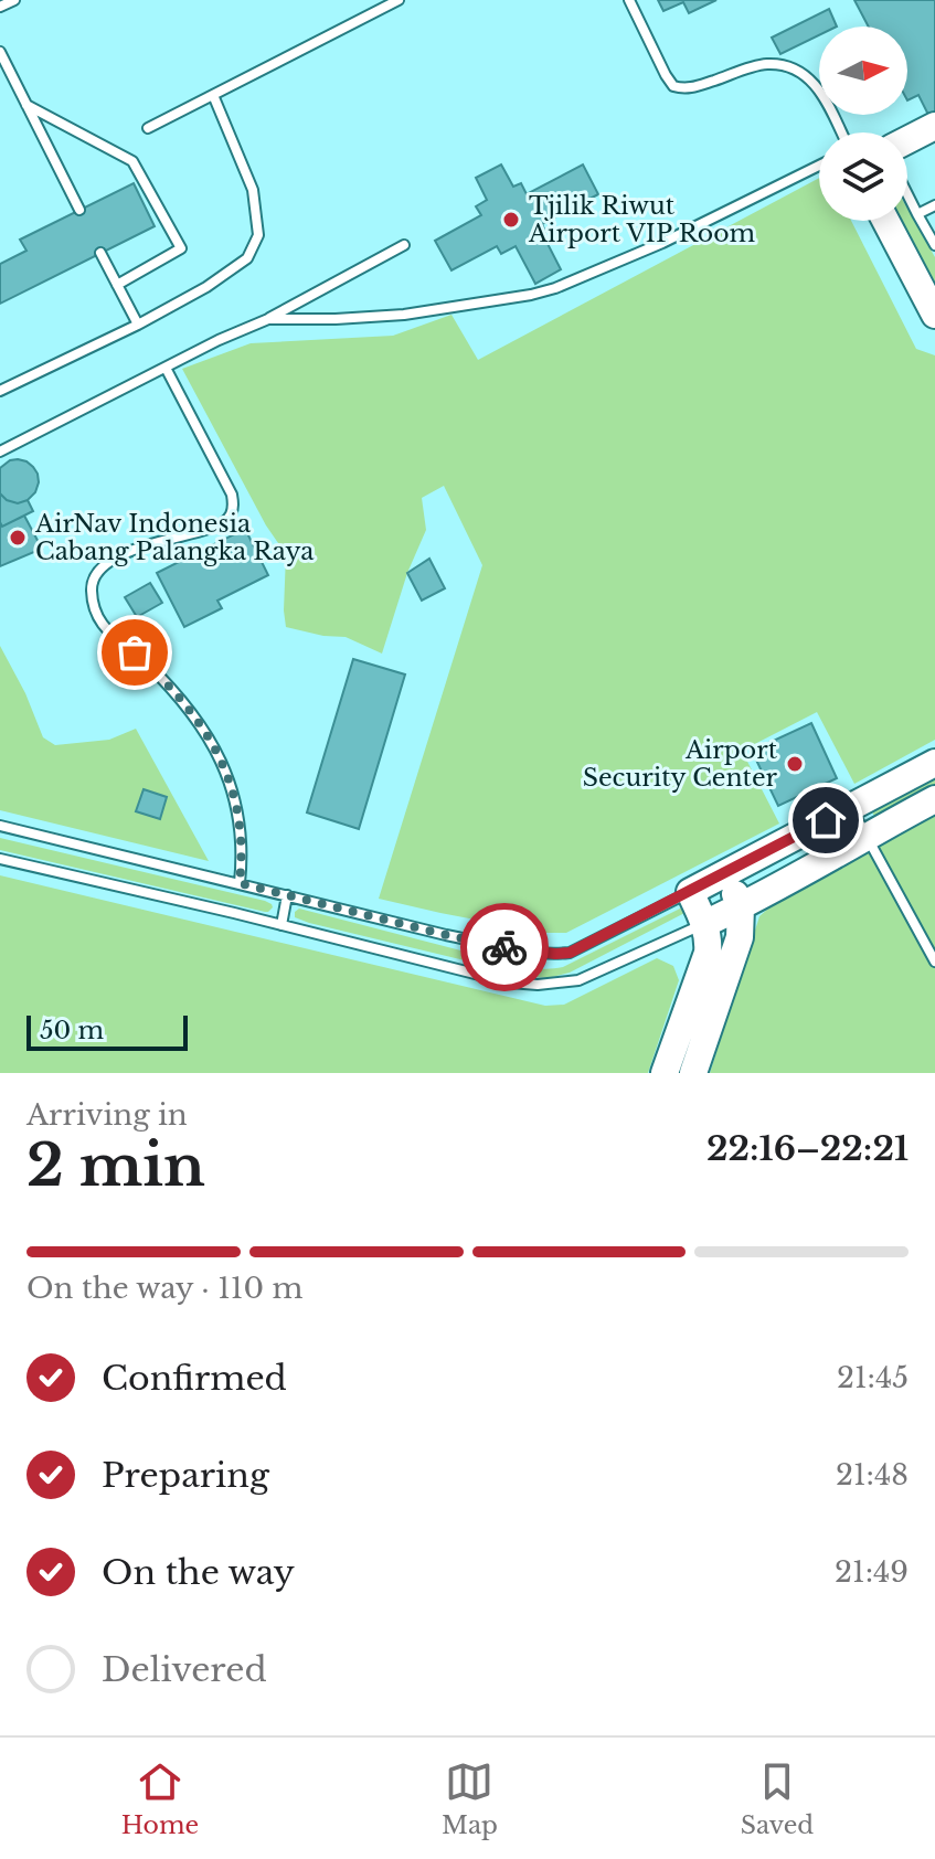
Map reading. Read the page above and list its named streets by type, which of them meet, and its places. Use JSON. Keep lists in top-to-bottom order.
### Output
{
  "places": ["Tjilik Riwut Airport VIP Room", "AirNav Indonesia Cabang Palangka Raya", "Airport Security Center"],
  "scale_bar": "50 m",
  "north": "right",
  "page": {
    "scale": "50 m",
    "heading": ["2 min", "Arriving in", "22:16–22:21"],
    "bar": "On the way · 110 m",
    "list": [
      ["Confirmed", "21:45"],
      ["Preparing", "21:48"],
      ["On the way", "21:49"],
      "Delivered"
    ],
    "tabs": ["Home", "Map", "Saved"]
  }
}
